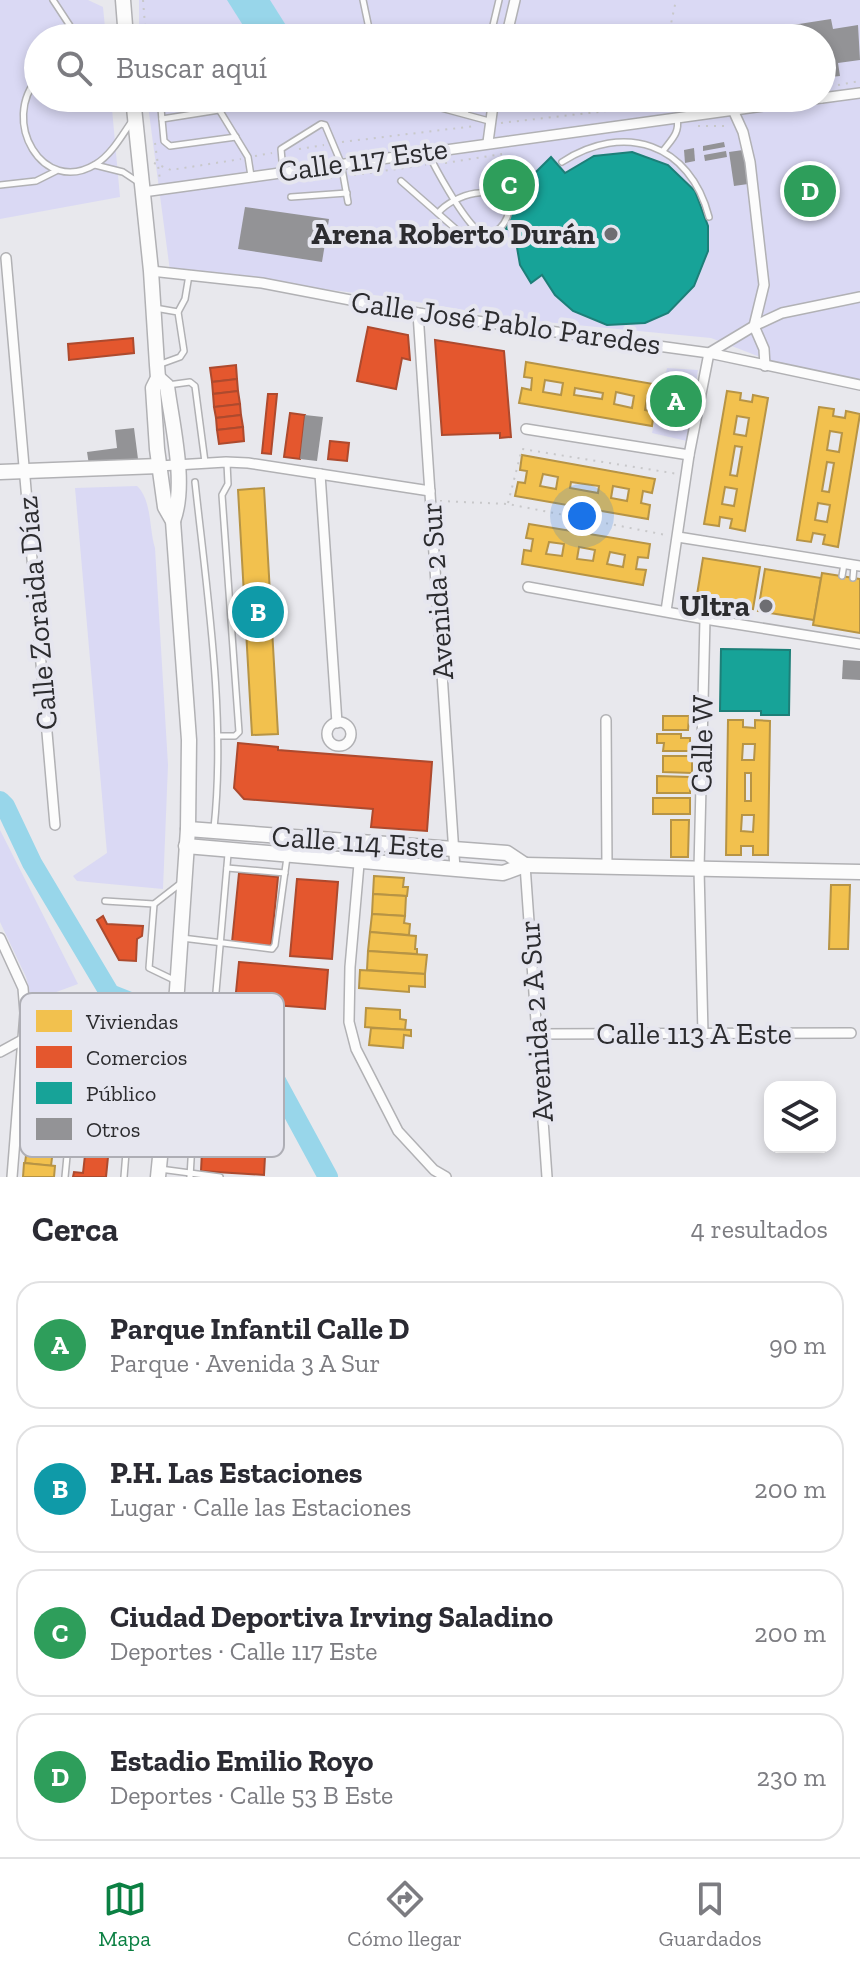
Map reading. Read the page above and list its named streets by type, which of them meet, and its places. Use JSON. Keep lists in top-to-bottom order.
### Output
{
  "streets": {
    "main road": ["Calle 114 Este"],
    "street": [
      "Calle 117 Este",
      "Calle José Pablo Paredes",
      "Avenida 2 Sur",
      "Calle Zoraida Díaz",
      "Calle W",
      "Avenida 2 A Sur",
      "Calle 113 A Este"
    ]
  },
  "crossings": [
    ["Calle José Pablo Paredes", "Avenida 2 Sur"],
    ["Avenida 2 Sur", "Calle 114 Este"],
    ["Calle W", "Calle 114 Este"],
    ["Calle W", "Calle 113 A Este"],
    ["Calle 114 Este", "Avenida 2 A Sur"],
    ["Avenida 2 A Sur", "Calle 113 A Este"]
  ],
  "places": ["Arena Roberto Durán", "Ultra"],
  "legend": [
    "Viviendas",
    "Comercios",
    "Público",
    "Otros"
  ],
  "page": {
    "search": "Buscar aquí",
    "pins": [
      "C",
      "D",
      "A",
      "B"
    ],
    "heading": ["Cerca", "4 resultados"],
    "list": [
      {
        "mark": "A",
        "name": "Parque Infantil Calle D",
        "note": "Parque · Avenida 3 A Sur",
        "value": "90 m"
      },
      {
        "mark": "B",
        "name": "P.H. Las Estaciones",
        "note": "Lugar · Calle las Estaciones",
        "value": "200 m"
      },
      {
        "mark": "C",
        "name": "Ciudad Deportiva Irving Saladino",
        "note": "Deportes · Calle 117 Este",
        "value": "200 m"
      },
      {
        "mark": "D",
        "name": "Estadio Emilio Royo",
        "note": "Deportes · Calle 53 B Este",
        "value": "230 m"
      }
    ],
    "nav": ["Mapa", "Cómo llegar", "Guardados"]
  }
}
